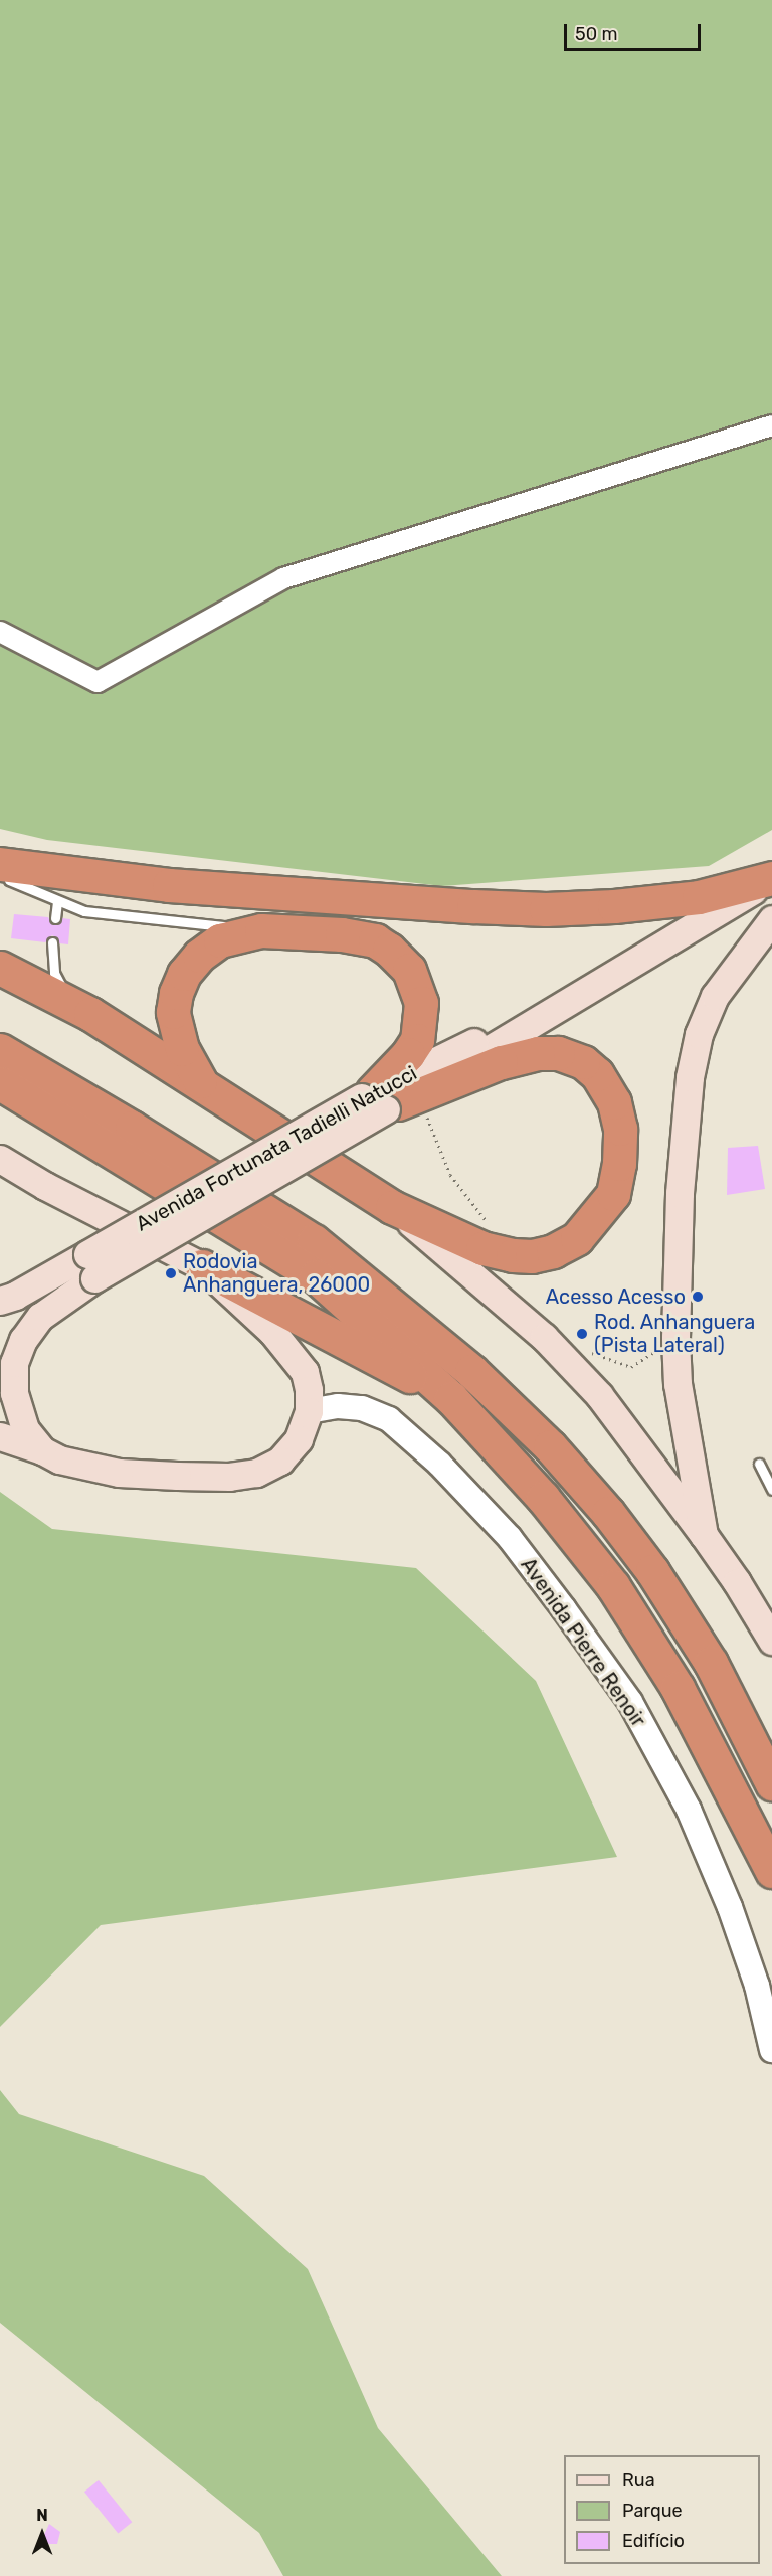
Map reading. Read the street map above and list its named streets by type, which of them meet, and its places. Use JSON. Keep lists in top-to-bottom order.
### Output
{
  "streets": {
    "main road": ["Avenida Fortunata Tadielli Natucci"],
    "street": ["Avenida Pierre Renoir"]
  },
  "places": ["Rodovia Anhanguera, 26000", "Acesso Acesso", "Rod. Anhanguera (Pista Lateral)"],
  "legend": ["Rua", "Parque", "Edifício"],
  "scale_bar": "50 m",
  "north": "top"
}
